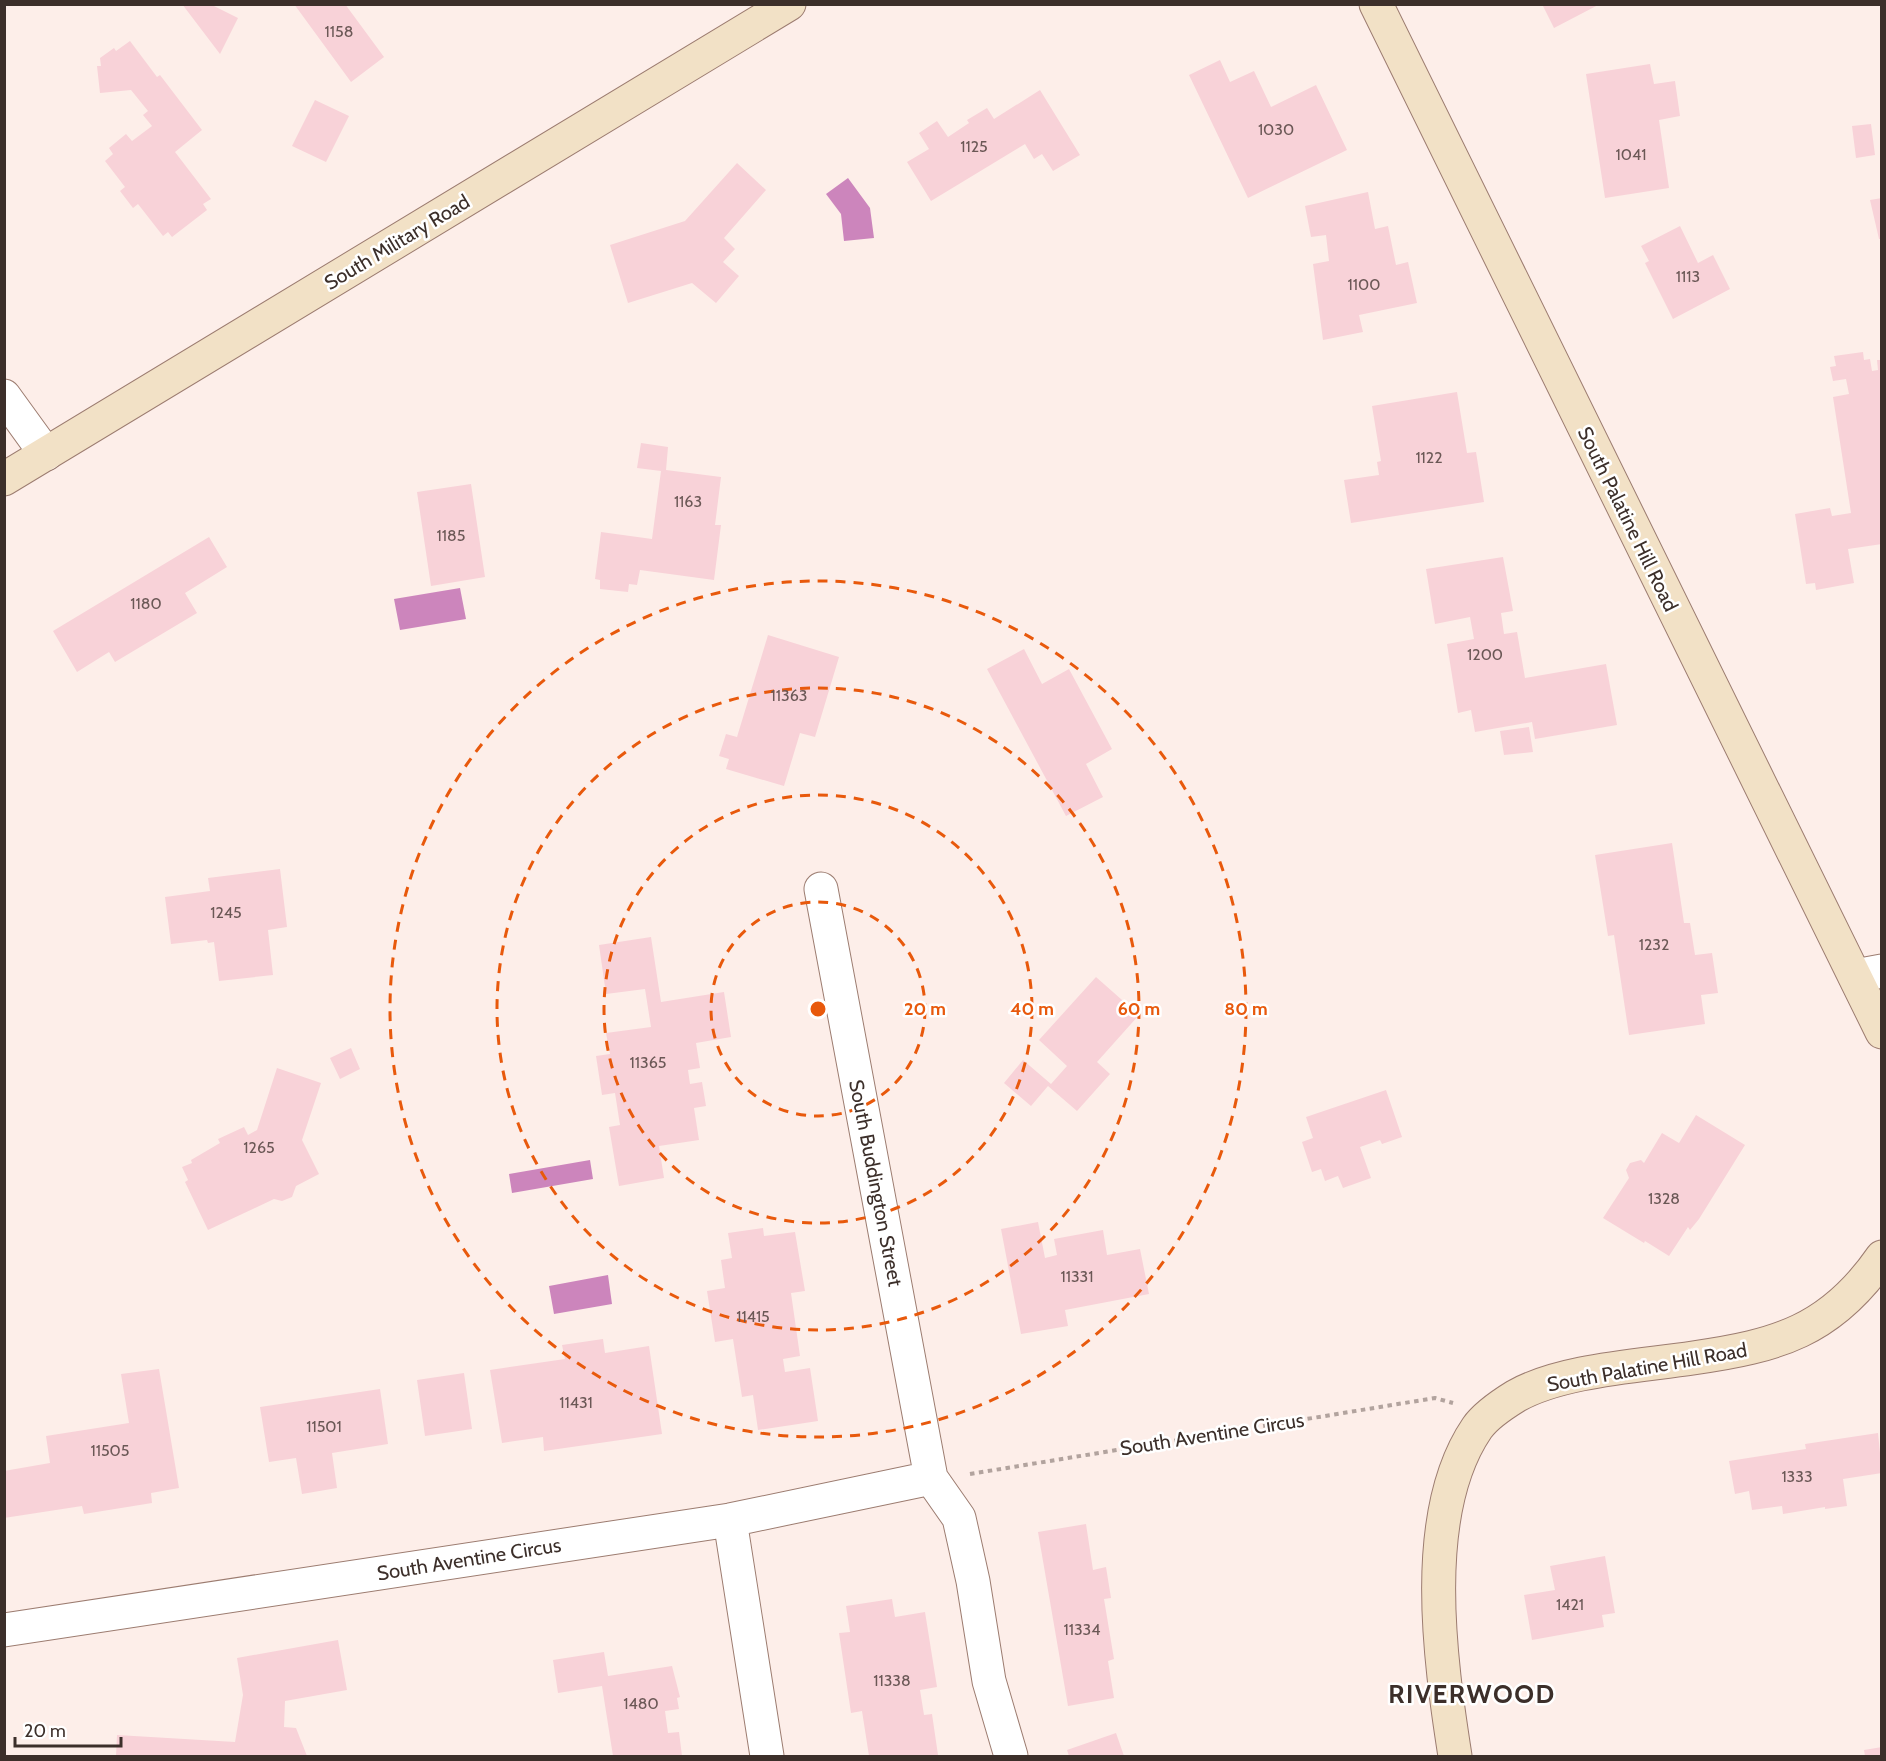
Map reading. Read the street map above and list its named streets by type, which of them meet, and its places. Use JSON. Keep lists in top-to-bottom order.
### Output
{
  "streets": {
    "street": [
      "South Military Road",
      "South Palatine Hill Road",
      "South Buddington Street",
      "South Aventine Circus"
    ]
  },
  "crossings": [
    ["South Palatine Hill Road", "South Aventine Circus"],
    ["South Buddington Street", "South Aventine Circus"]
  ],
  "districts": ["RIVERWOOD"],
  "house_numbers": [
    "1158",
    "1030",
    "1125",
    "1041",
    "1113",
    "1100",
    "1122",
    "1163",
    "1185",
    "1180",
    "1200",
    "11363",
    "1245",
    "1232",
    "11365",
    "1265",
    "1328",
    "11331",
    "11415",
    "11431",
    "11501",
    "11505",
    "1333",
    "1421",
    "11334",
    "11338",
    "1480"
  ],
  "scale_bar": "20 m",
  "rings": [
    "20 m",
    "40 m",
    "60 m",
    "80 m"
  ]
}
